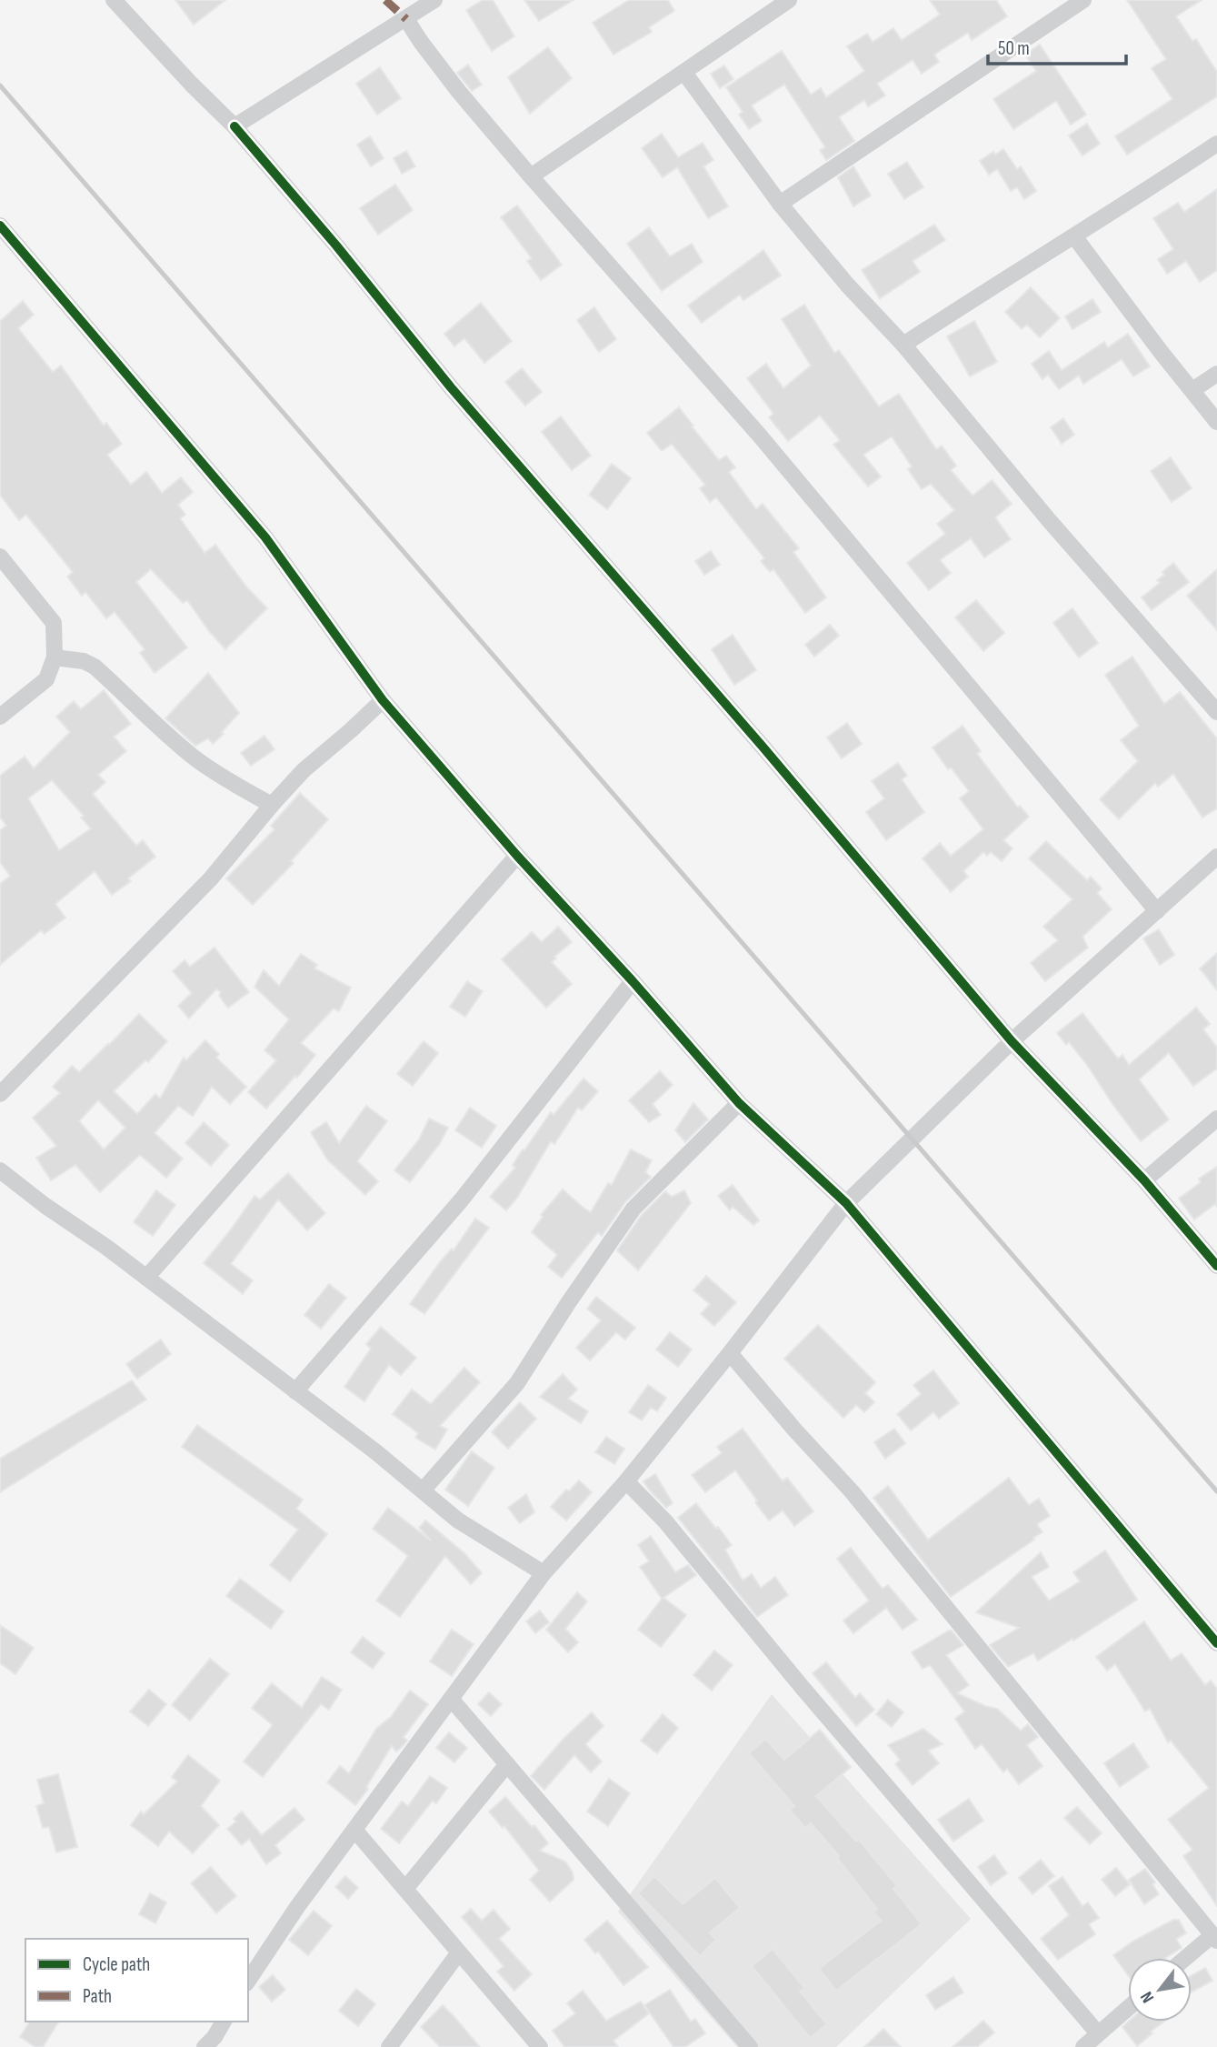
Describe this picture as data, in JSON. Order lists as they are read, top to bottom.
{
  "legend": ["Cycle path", "Path"],
  "scale_bar": "50 m",
  "north": "bottom left"
}
